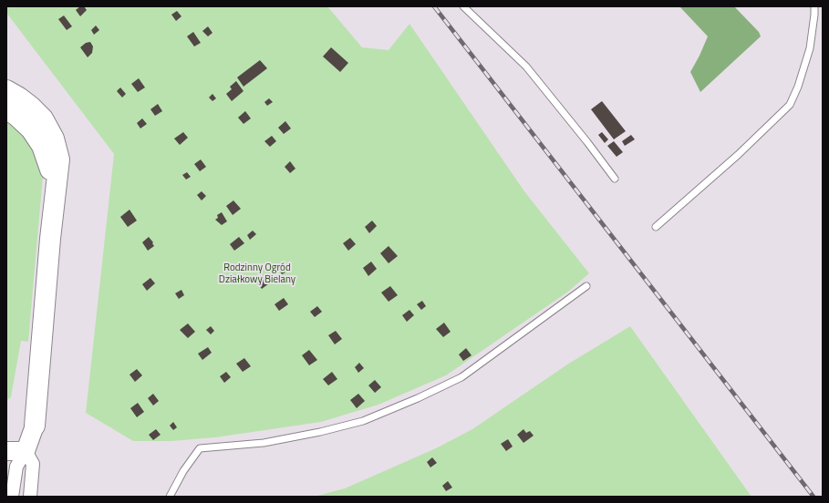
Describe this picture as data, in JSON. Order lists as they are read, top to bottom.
{
  "parks": ["Rodzinny Ogród Działkowy Bielany"]
}
